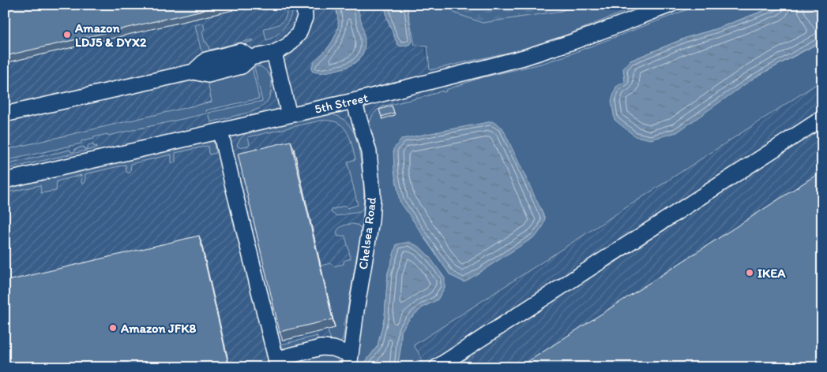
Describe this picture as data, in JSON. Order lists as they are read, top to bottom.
{
  "streets": {
    "street": ["5th Street", "Chelsea Road"]
  },
  "crossings": [
    ["5th Street", "Chelsea Road"]
  ],
  "places": ["Amazon LDJ5 & DYX2", "IKEA", "Amazon JFK8"]
}
